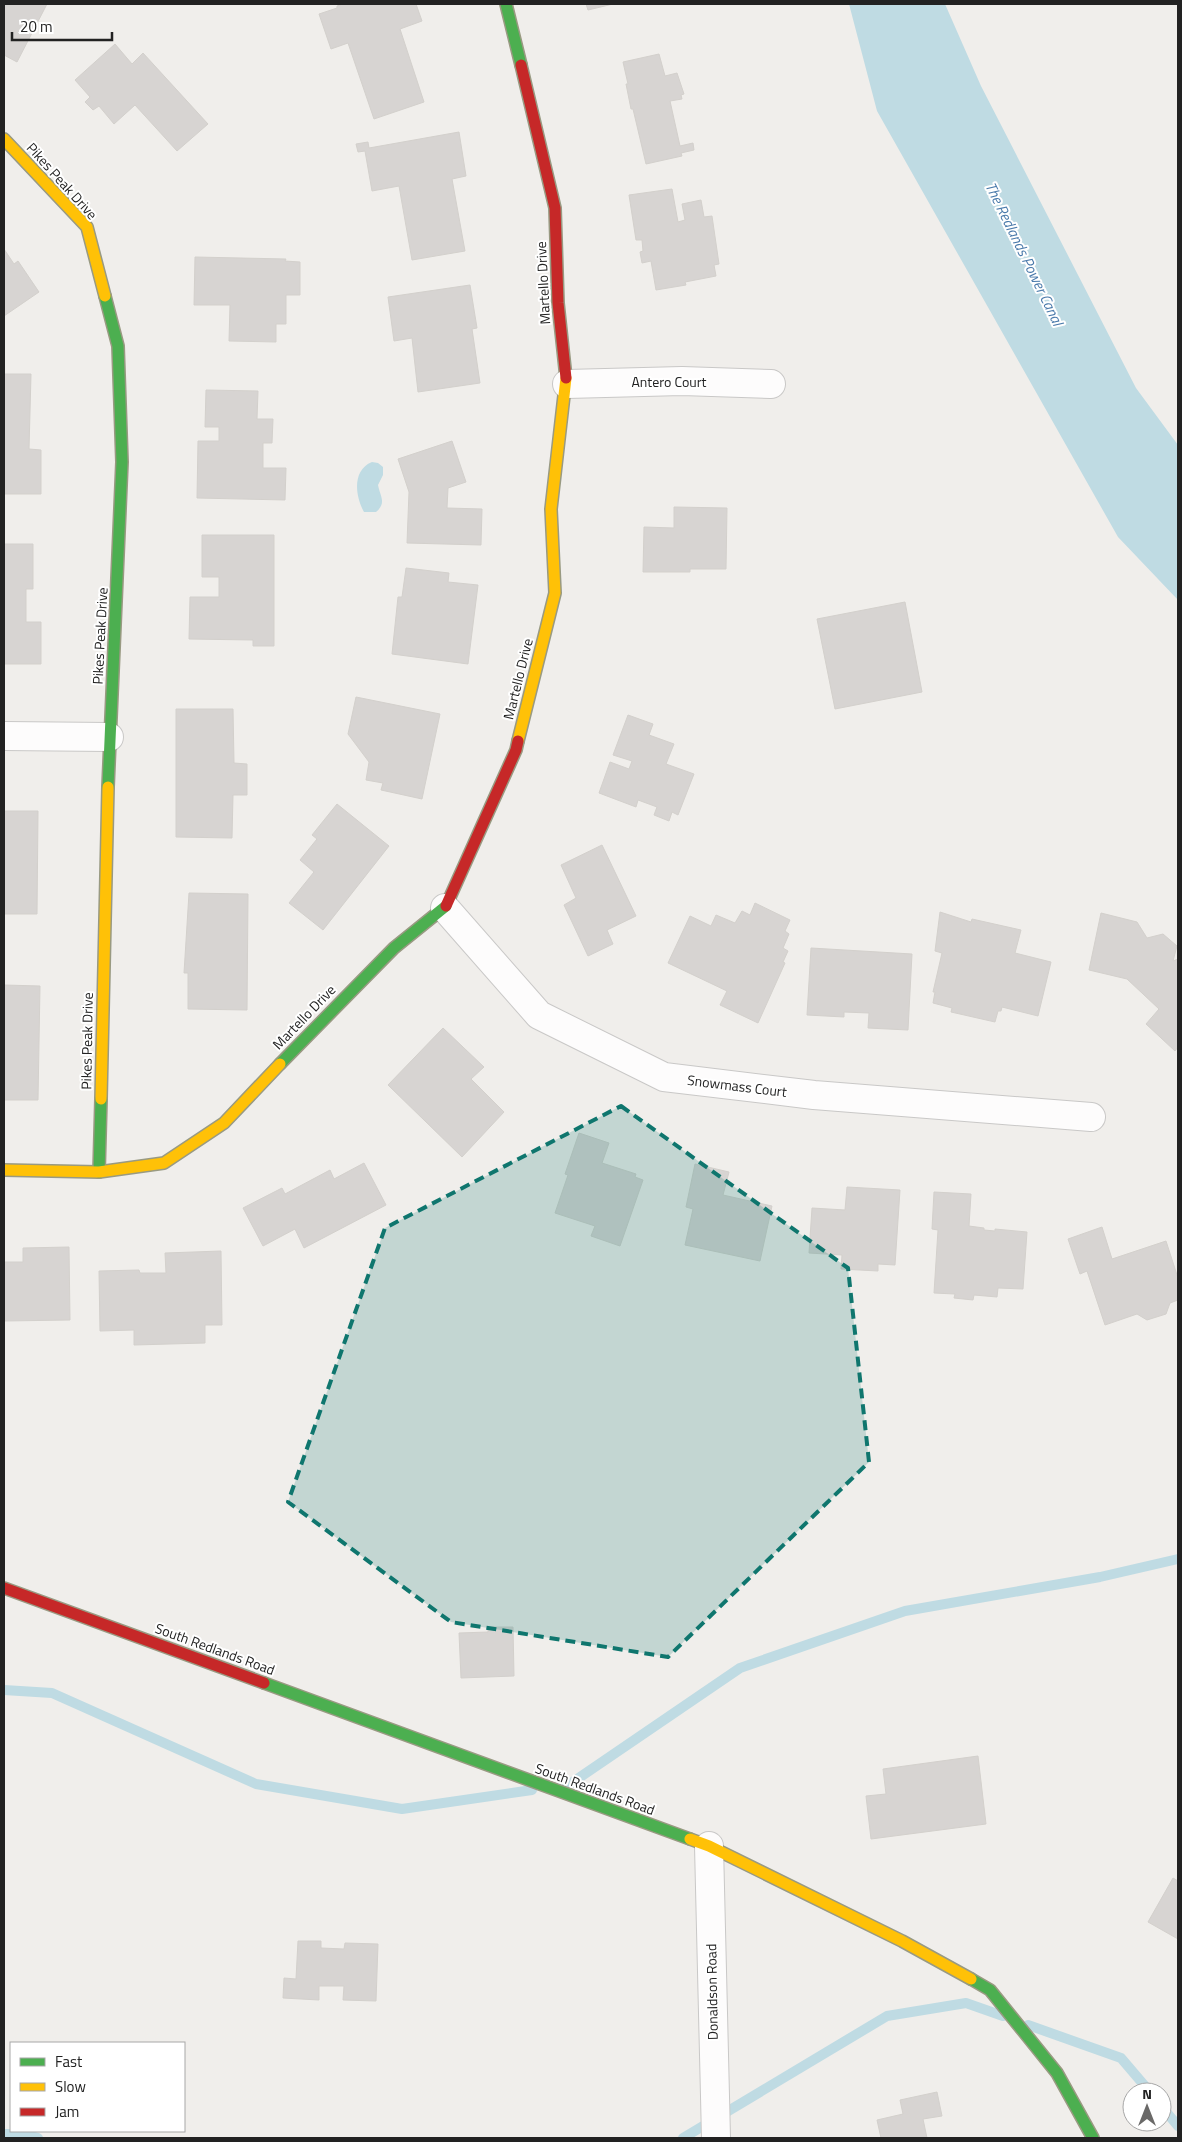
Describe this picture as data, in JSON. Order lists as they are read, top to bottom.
{
  "streets": {
    "street": [
      "Pikes Peak Drive",
      "Martello Drive",
      "Antero Court",
      "Snowmass Court",
      "South Redlands Road",
      "Donaldson Road"
    ]
  },
  "crossings": [
    ["Pikes Peak Drive", "Martello Drive"],
    ["Martello Drive", "Antero Court"],
    ["Martello Drive", "Snowmass Court"],
    ["South Redlands Road", "Donaldson Road"]
  ],
  "water": ["The Redlands Power Canal"],
  "legend": ["Fast", "Slow", "Jam"],
  "scale_bar": "20 m",
  "north": "top"
}
